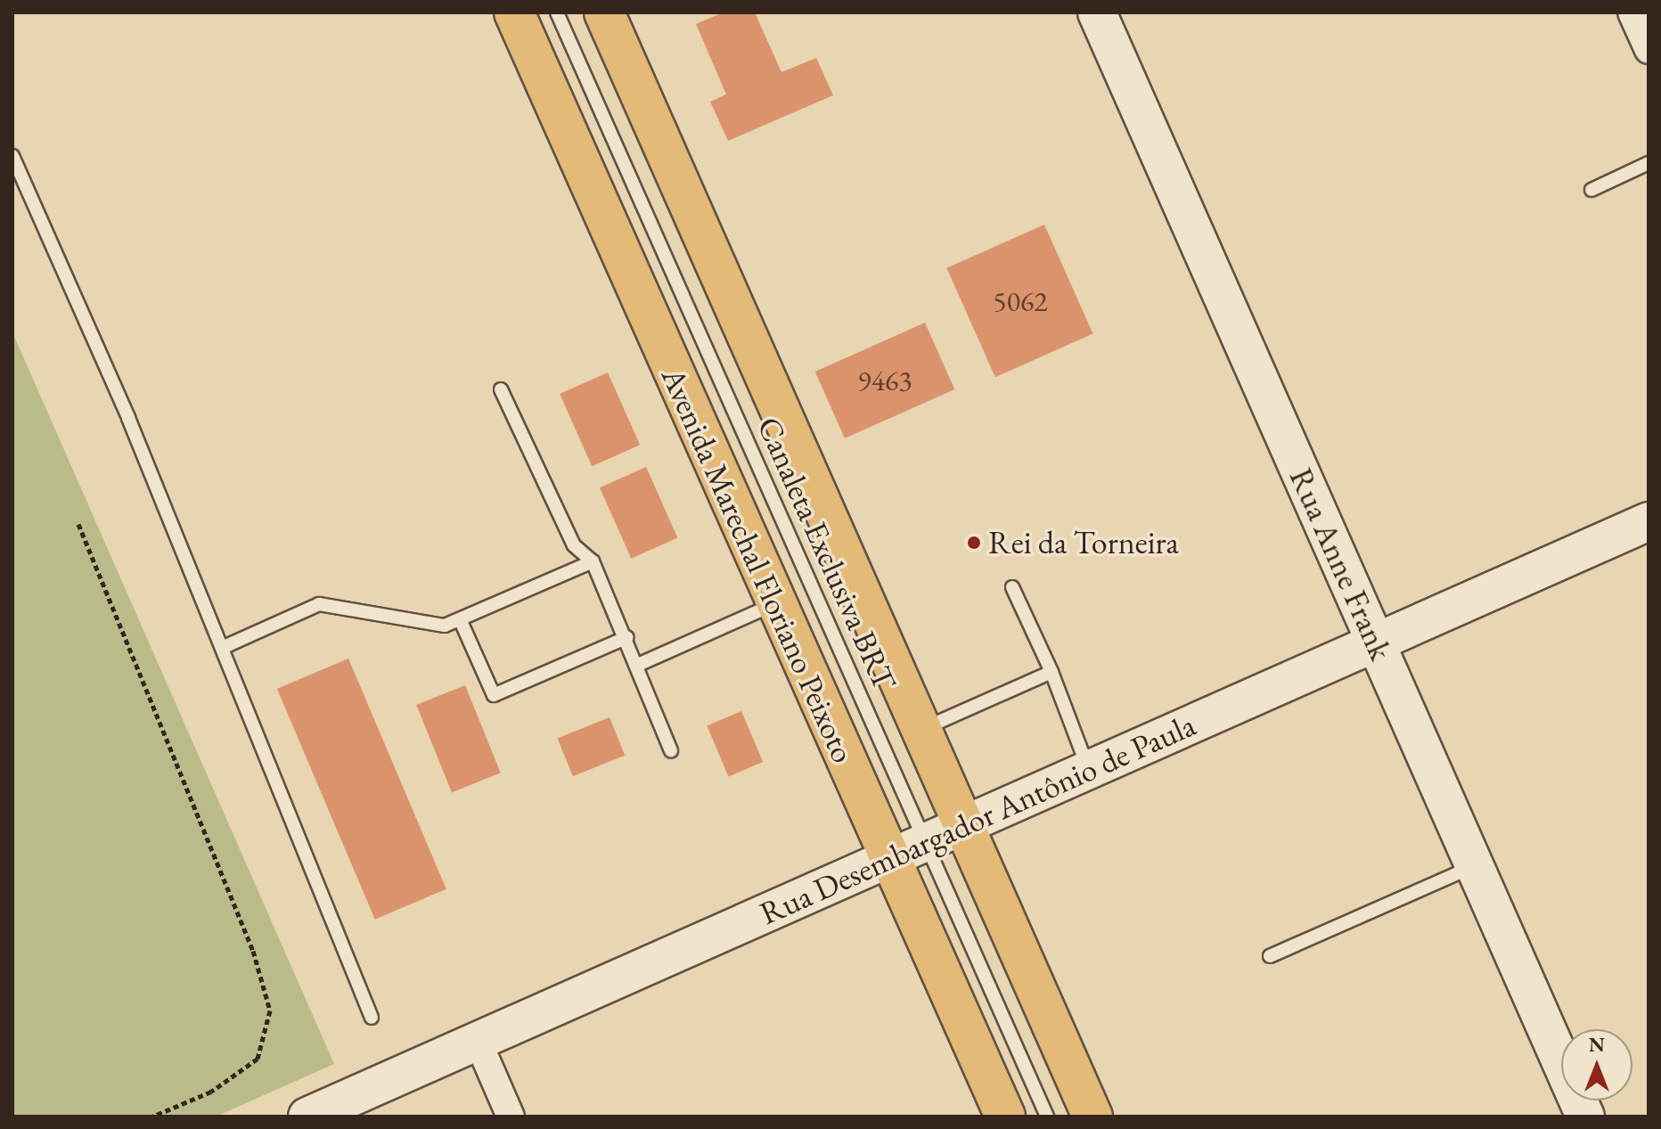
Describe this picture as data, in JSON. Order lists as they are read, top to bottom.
{
  "streets": {
    "main road": ["Rua Anne Frank", "Avenida Marechal Floriano Peixoto", "Rua Desembargador Antônio de Paula"],
    "lane": ["Canaleta Exclusiva BRT"]
  },
  "crossings": [
    ["Canaleta Exclusiva BRT", "Rua Desembargador Antônio de Paula"],
    ["Rua Anne Frank", "Rua Desembargador Antônio de Paula"],
    ["Avenida Marechal Floriano Peixoto", "Rua Desembargador Antônio de Paula"]
  ],
  "places": ["Rei da Torneira"],
  "house_numbers": ["5062", "9463"],
  "north": "top"
}
